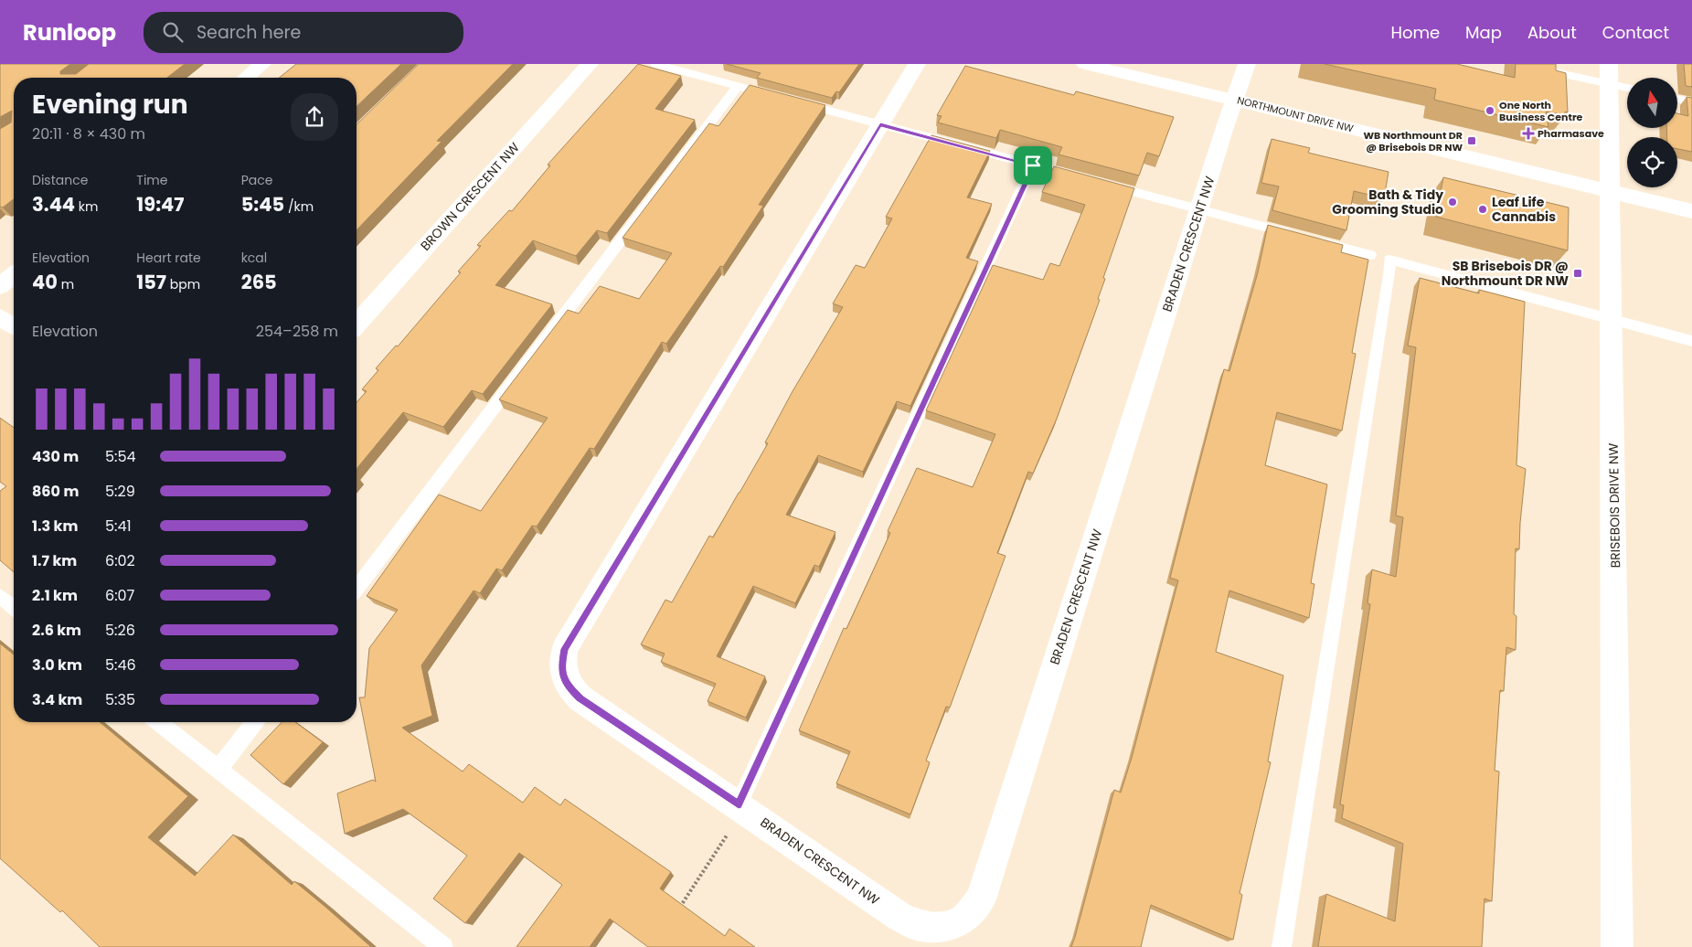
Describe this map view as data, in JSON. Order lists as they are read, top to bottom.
{
  "streets": {
    "street": [
      "NORTHMOUNT DRIVE NW",
      "BROWN CRESCENT NW",
      "BRADEN CRESCENT NW",
      "BRISEBOIS DRIVE NW"
    ]
  },
  "crossings": [
    ["NORTHMOUNT DRIVE NW", "BRADEN CRESCENT NW"],
    ["NORTHMOUNT DRIVE NW", "BRISEBOIS DRIVE NW"]
  ],
  "places": {
    "other": ["One North Business Centre", "Bath & Tidy Grooming Studio", "Leaf Life Cannabis"],
    "health": ["Pharmasave"],
    "transit": ["WB Northmount DR @ Brisebois DR NW", "SB Brisebois DR @ Northmount DR NW"]
  },
  "north": "top",
  "page": {
    "header": "Runloop",
    "search": "Search here",
    "nav": [
      "Home",
      "Map",
      "About",
      "Contact"
    ],
    "heading": ["Evening run", "20:11 · 8 × 430 m"],
    "stats": [
      ["Distance", "3.44 km"],
      ["Time", "19:47"],
      ["Pace", "5:45 /km"],
      ["Elevation", "40 m"],
      ["Heart rate", "157 bpm"],
      ["kcal", "265"]
    ],
    "chart": ["Elevation", "254–258 m"],
    "list": [
      {
        "name": "430 m",
        "note": "5:54"
      },
      {
        "name": "860 m",
        "note": "5:29"
      },
      {
        "name": "1.3 km",
        "note": "5:41"
      },
      {
        "name": "1.7 km",
        "note": "6:02"
      },
      {
        "name": "2.1 km",
        "note": "6:07"
      },
      {
        "name": "2.6 km",
        "note": "5:26"
      },
      {
        "name": "3.0 km",
        "note": "5:46"
      },
      {
        "name": "3.4 km",
        "note": "5:35"
      }
    ]
  }
}
